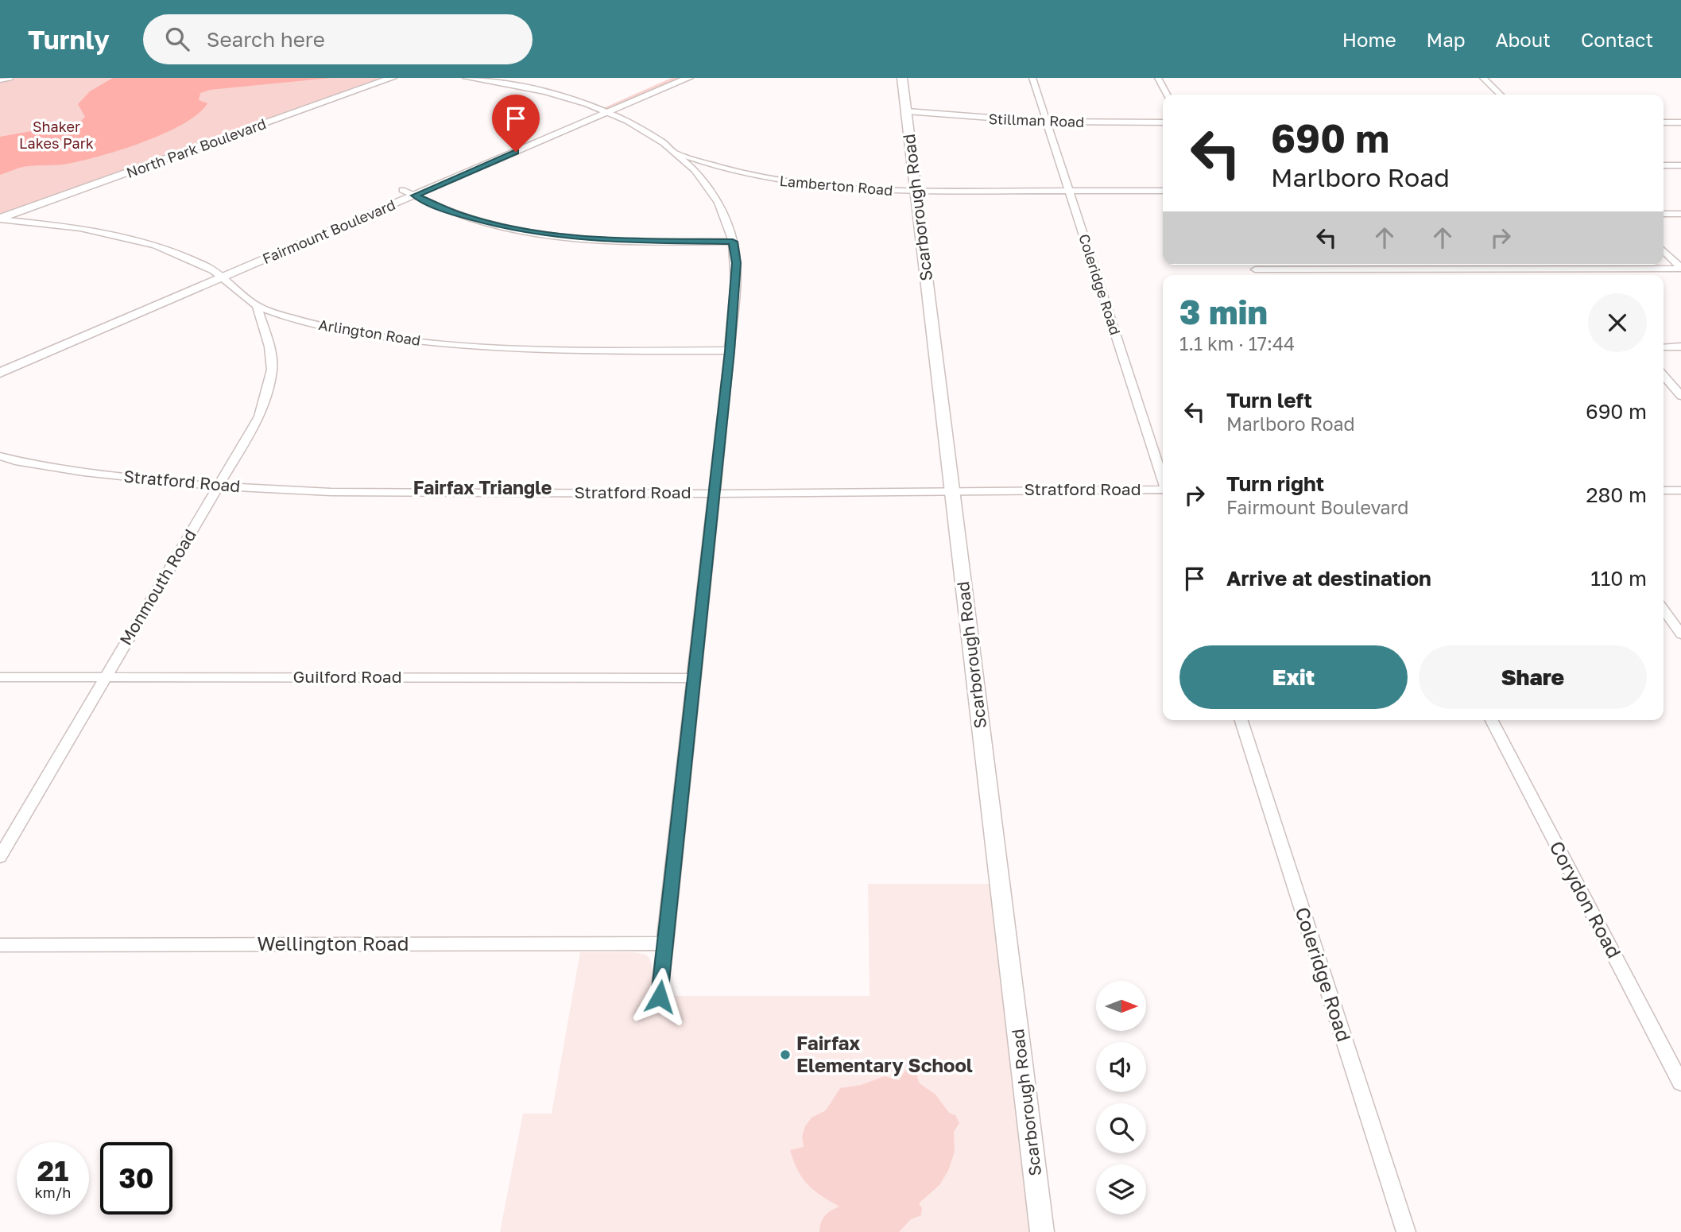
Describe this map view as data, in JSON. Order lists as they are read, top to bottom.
{
  "streets": {
    "street": [
      "Stillman Road",
      "North Park Boulevard",
      "Lamberton Road",
      "Scarborough Road",
      "Fairmount Boulevard",
      "Coleridge Road",
      "Arlington Road",
      "Stratford Road",
      "Monmouth Road",
      "Guilford Road",
      "Corydon Road",
      "Wellington Road"
    ]
  },
  "crossings": [
    ["Stillman Road", "Scarborough Road"],
    ["Stillman Road", "Coleridge Road"],
    ["North Park Boulevard", "Arlington Road"],
    ["Lamberton Road", "Scarborough Road"],
    ["Lamberton Road", "Coleridge Road"],
    ["Scarborough Road", "Stratford Road"],
    ["Fairmount Boulevard", "Arlington Road"],
    ["Arlington Road", "Monmouth Road"],
    ["Stratford Road", "Monmouth Road"],
    ["Monmouth Road", "Guilford Road"]
  ],
  "districts": ["Fairfax Triangle"],
  "parks": ["Shaker Lakes Park"],
  "places": ["Fairfax Elementary School"],
  "north": "right",
  "page": {
    "header": "Turnly",
    "search": "Search here",
    "nav": [
      "Home",
      "Map",
      "About",
      "Contact"
    ],
    "turn": ["690 m", "Marlboro Road"],
    "heading": ["3 min", "1.1 km · 17:44"],
    "list": [
      {
        "name": "Turn left",
        "note": "Marlboro Road",
        "value": "690 m"
      },
      {
        "name": "Turn right",
        "note": "Fairmount Boulevard",
        "value": "280 m"
      },
      {
        "name": "Arrive at destination",
        "value": "110 m"
      }
    ],
    "buttons": ["Exit", "Share"],
    "speed": "21 km/h",
    "limit": "30"
  }
}
